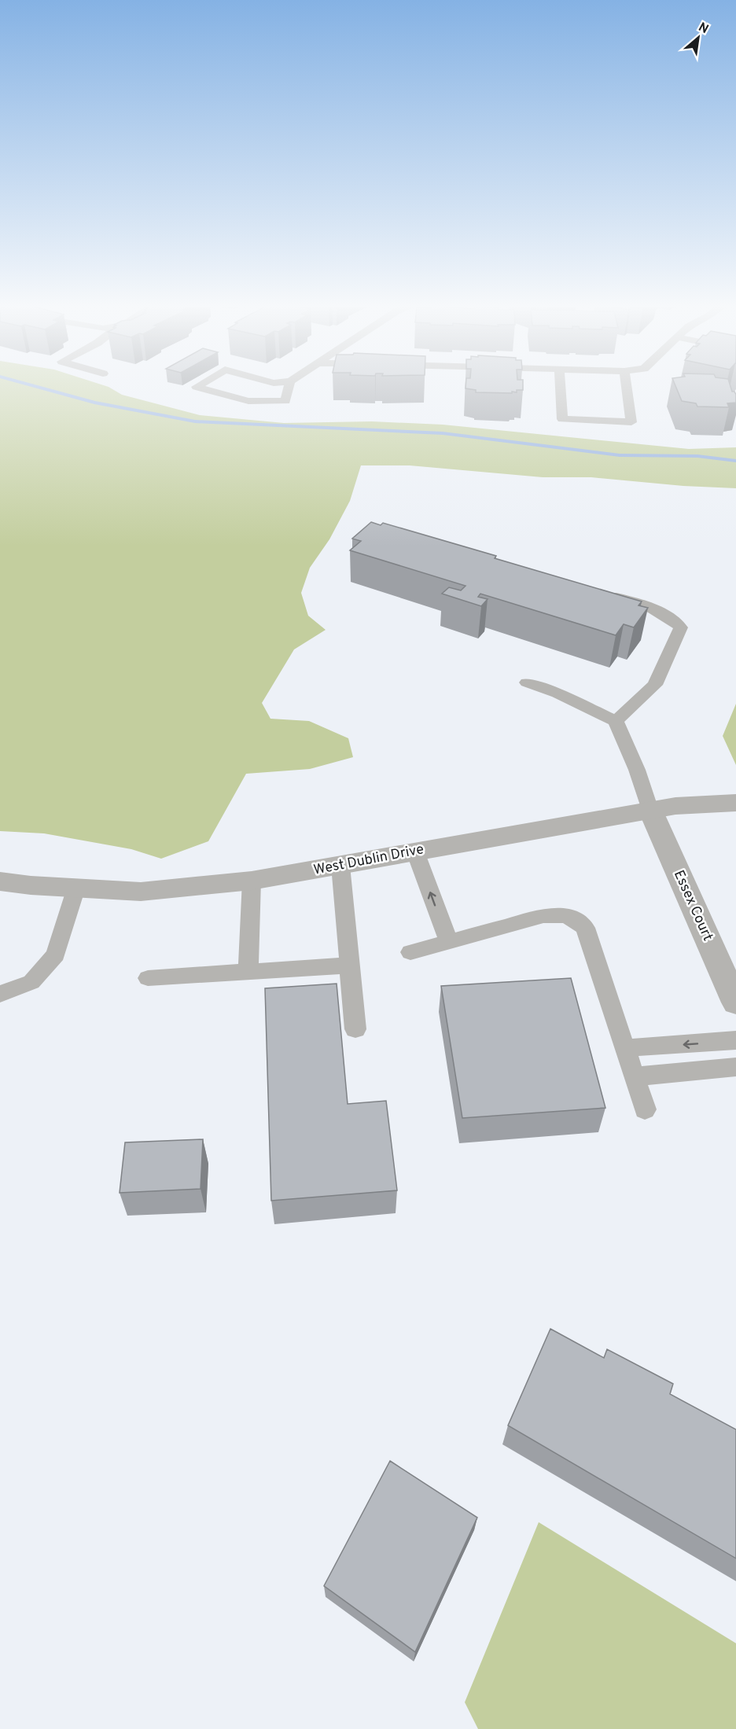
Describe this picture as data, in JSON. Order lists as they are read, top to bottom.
{
  "streets": {
    "street": ["West Dublin Drive", "Essex Court"]
  },
  "crossings": [
    ["West Dublin Drive", "Essex Court"]
  ],
  "north": "top right"
}
